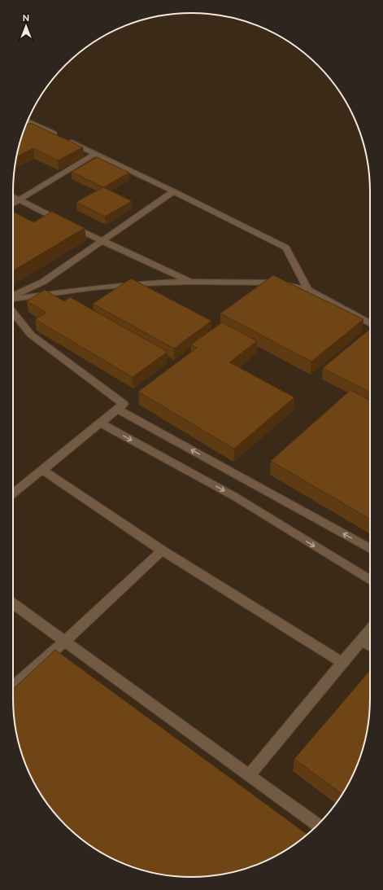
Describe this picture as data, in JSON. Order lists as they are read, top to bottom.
{
  "north": "top"
}
